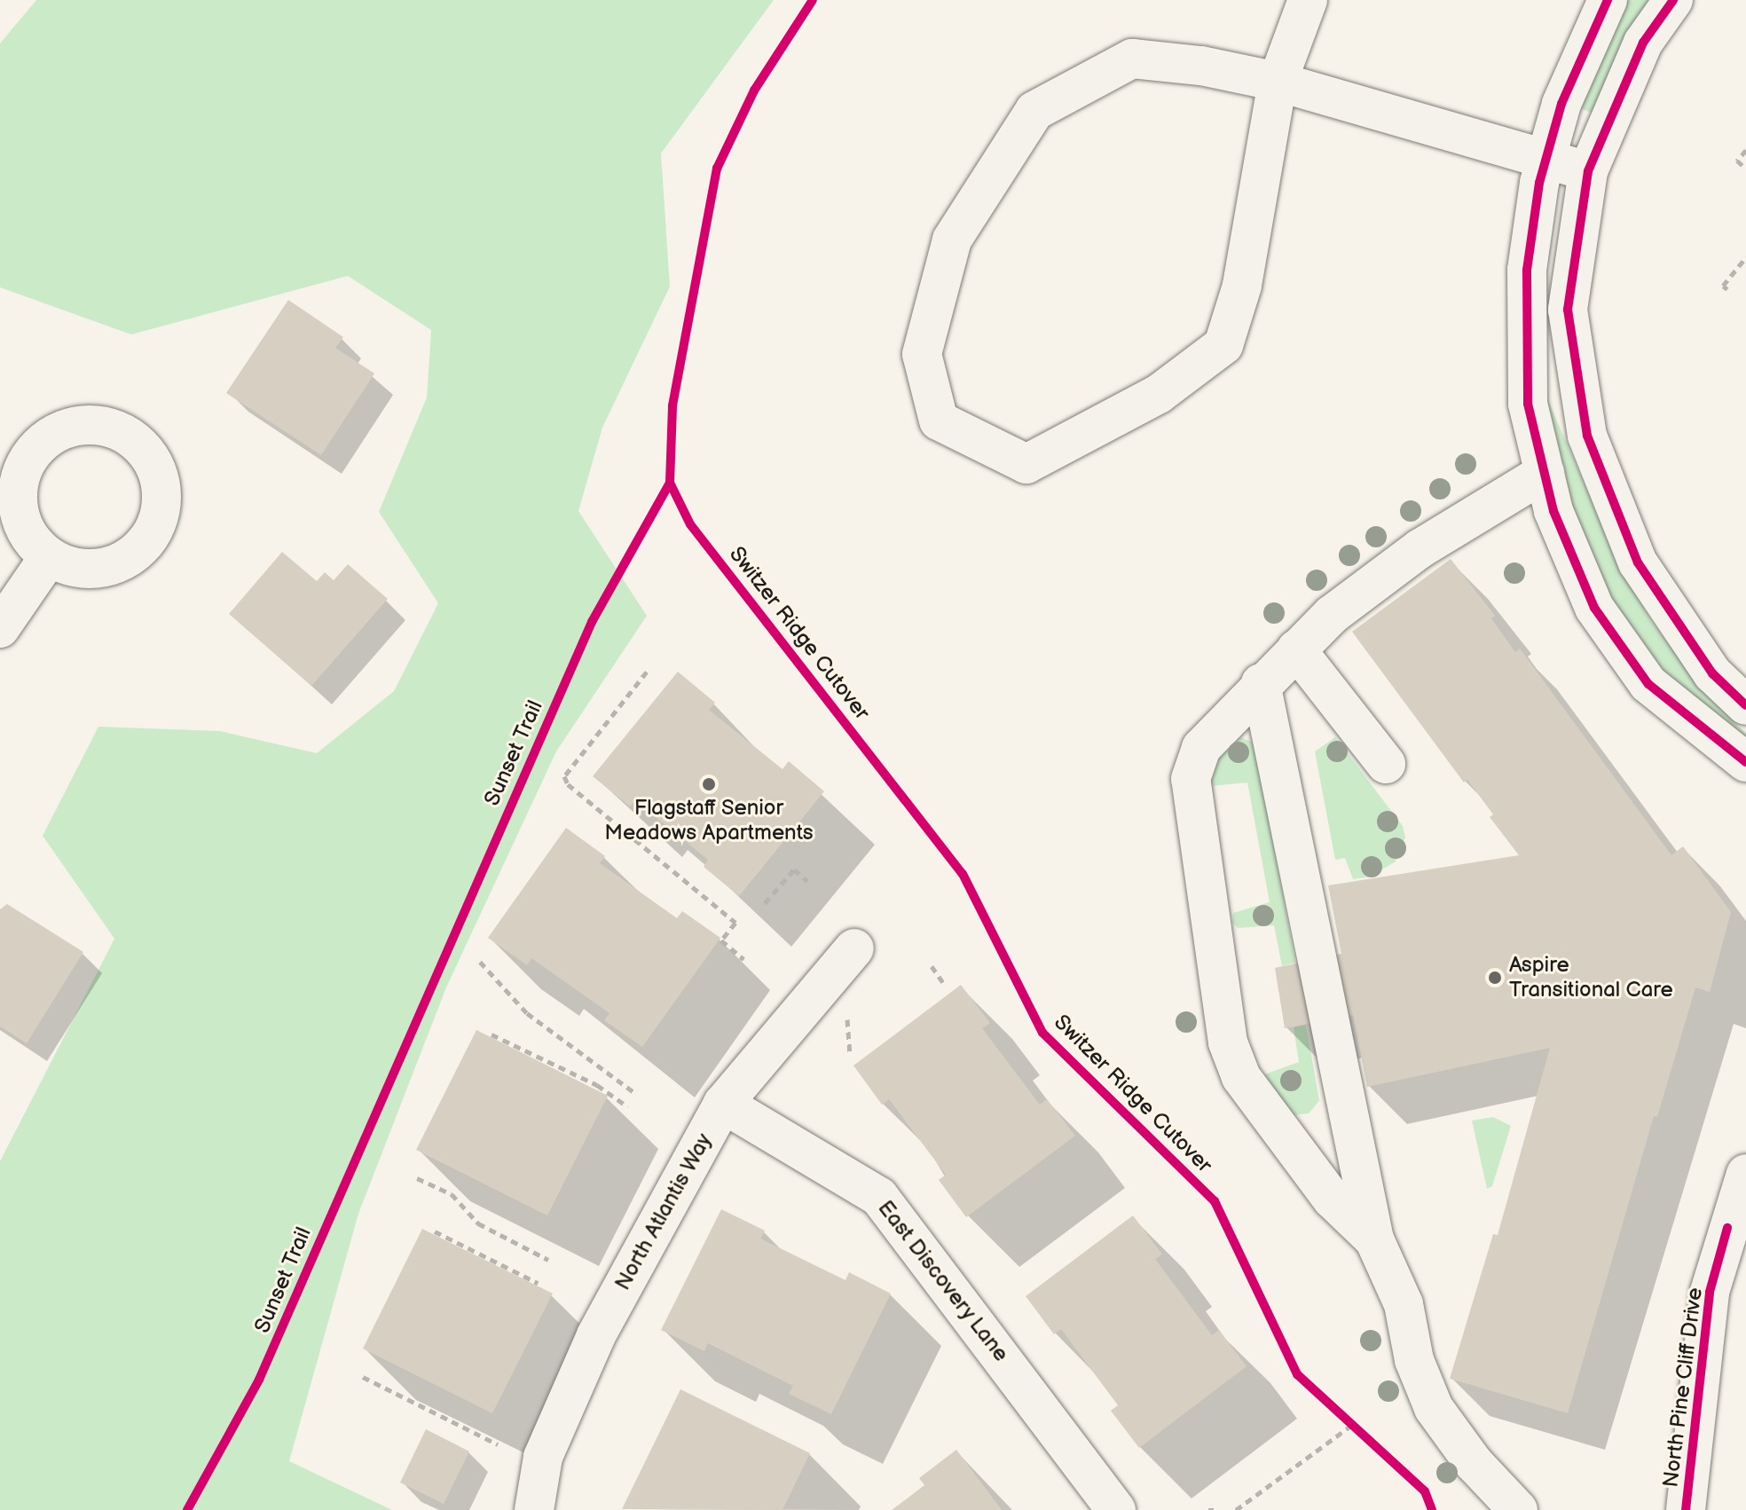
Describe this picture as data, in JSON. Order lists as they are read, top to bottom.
{
  "streets": {
    "street": ["North Atlantis Way", "East Discovery Lane", "North Pine Cliff Drive"],
    "cycle path": ["Switzer Ridge Cutover", "Sunset Trail"]
  },
  "crossings": [
    ["North Atlantis Way", "East Discovery Lane"]
  ],
  "places": ["Flagstaff Senior Meadows Apartments", "Aspire Transitional Care"]
}
